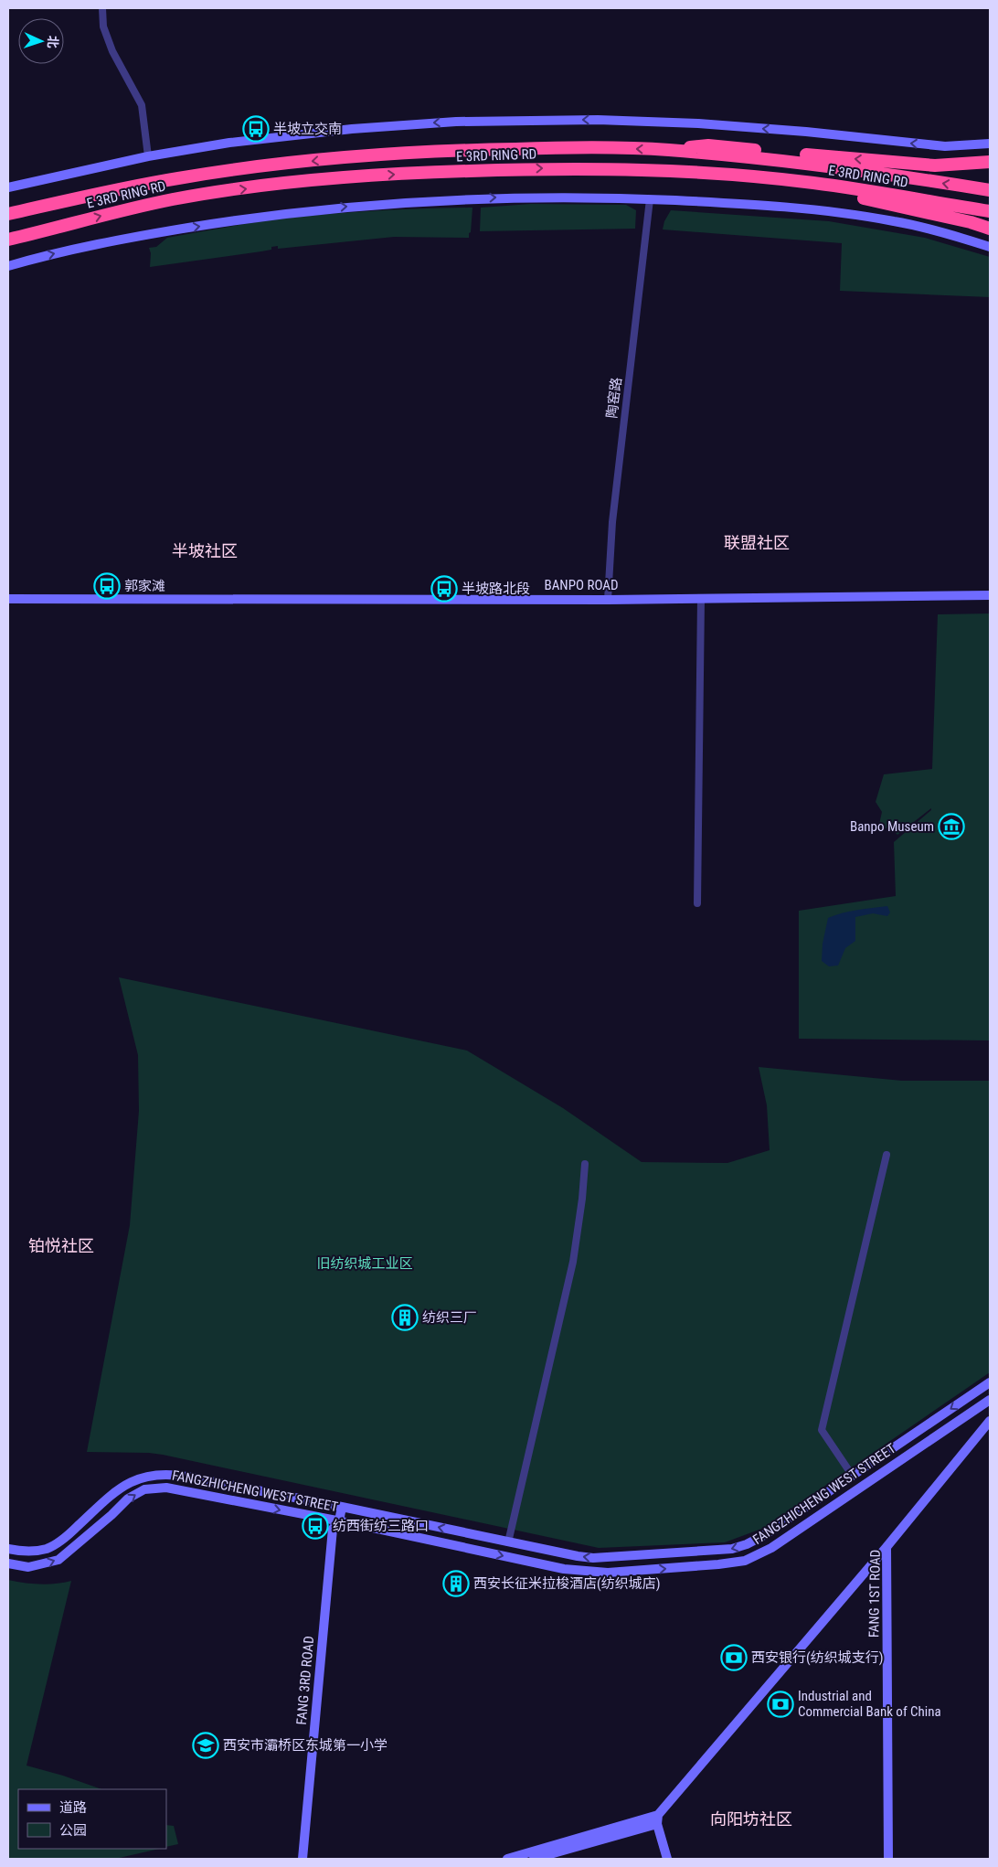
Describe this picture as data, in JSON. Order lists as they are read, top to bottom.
{
  "streets": {
    "highway": ["E 3RD RING RD"],
    "main road": [
      "BANPO ROAD",
      "FANGZHICHENG WEST STREET",
      "FANG 1ST ROAD",
      "FANG 3RD ROAD"
    ],
    "street": ["陶窑路"]
  },
  "crossings": [
    ["陶窑路", "BANPO ROAD"],
    ["FANGZHICHENG WEST STREET", "FANG 3RD ROAD"]
  ],
  "districts": [
    "联盟社区",
    "半坡社区",
    "铂悦社区",
    "向阳坊社区"
  ],
  "parks": ["旧纺织城工业区"],
  "places": {
    "bus stop": [
      "半坡立交南",
      "郭家滩",
      "半坡路北段",
      "纺西街纺三路口"
    ],
    "museum": ["Banpo Museum"],
    "building": ["纺织三厂", "西安长征米拉梭酒店(纺织城店)"],
    "bank": ["西安银行(纺织城支行)", "Industrial and Commercial Bank of China"],
    "school or university": ["西安市灞桥区东城第一小学"]
  },
  "legend": ["道路", "公园"],
  "north": "right"
}
